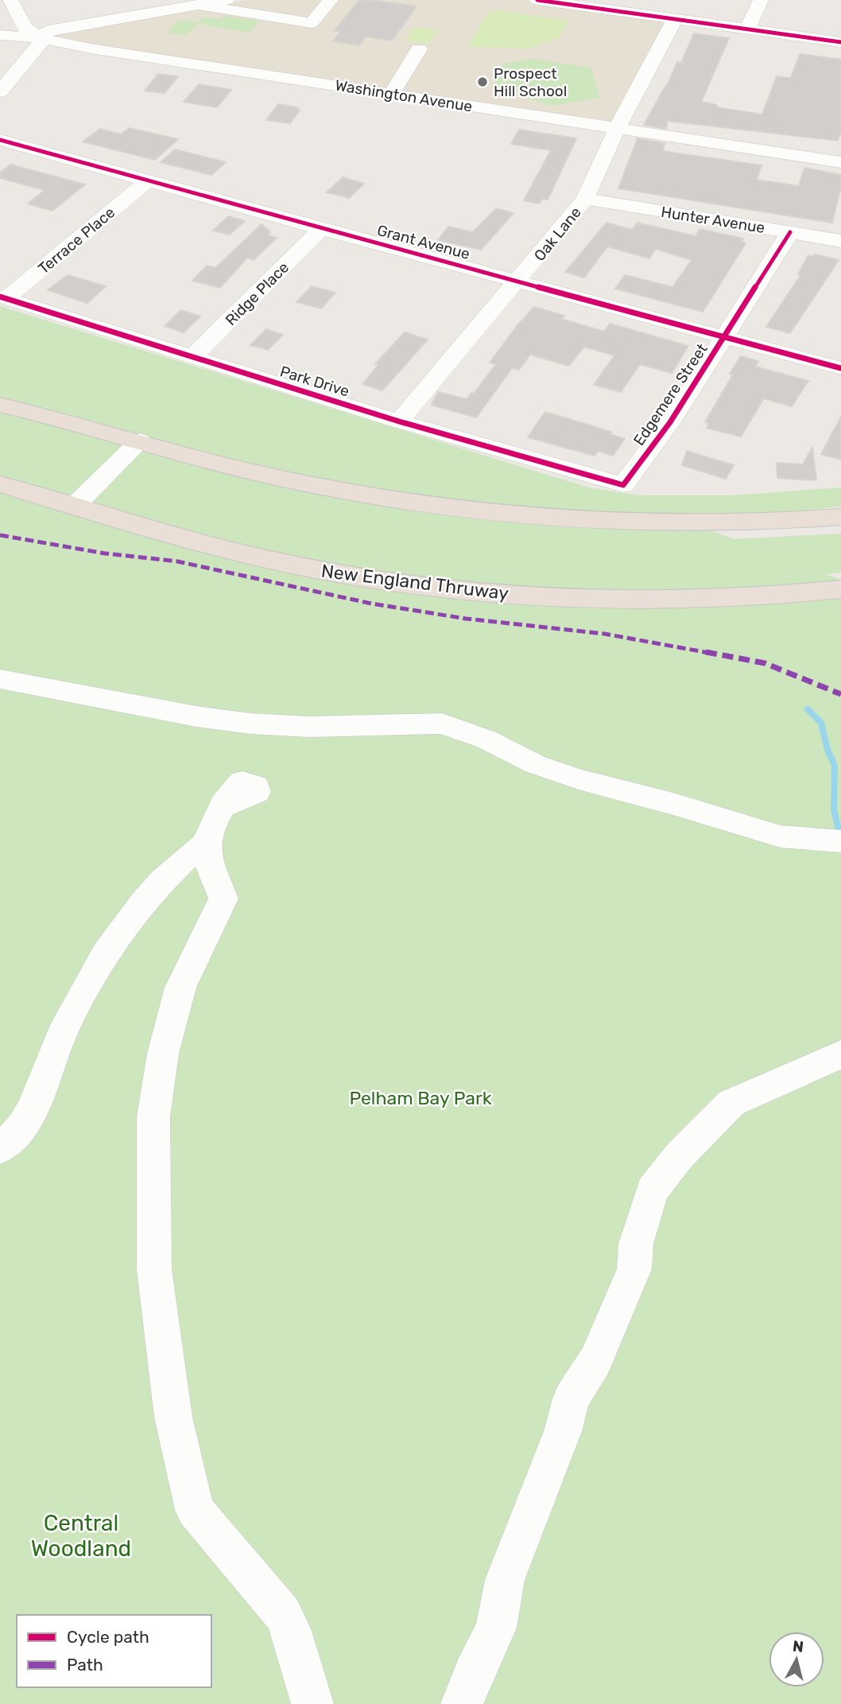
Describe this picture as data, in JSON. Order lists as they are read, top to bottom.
{
  "streets": {
    "highway": ["New England Thruway"],
    "street": [
      "Washington Avenue",
      "Hunter Avenue",
      "Oak Lane",
      "Terrace Place",
      "Grant Avenue",
      "Ridge Place",
      "Park Drive",
      "Edgemere Street"
    ]
  },
  "crossings": [
    ["Washington Avenue", "Oak Lane"],
    ["Hunter Avenue", "Oak Lane"],
    ["Hunter Avenue", "Edgemere Street"],
    ["Oak Lane", "Grant Avenue"],
    ["Oak Lane", "Park Drive"],
    ["Terrace Place", "Grant Avenue"],
    ["Terrace Place", "Park Drive"],
    ["Grant Avenue", "Ridge Place"],
    ["Grant Avenue", "Edgemere Street"],
    ["Ridge Place", "Park Drive"],
    ["Park Drive", "Edgemere Street"]
  ],
  "parks": ["Pelham Bay Park", "Central Woodland"],
  "places": ["Prospect Hill School"],
  "legend": ["Cycle path", "Path"],
  "north": "top"
}
